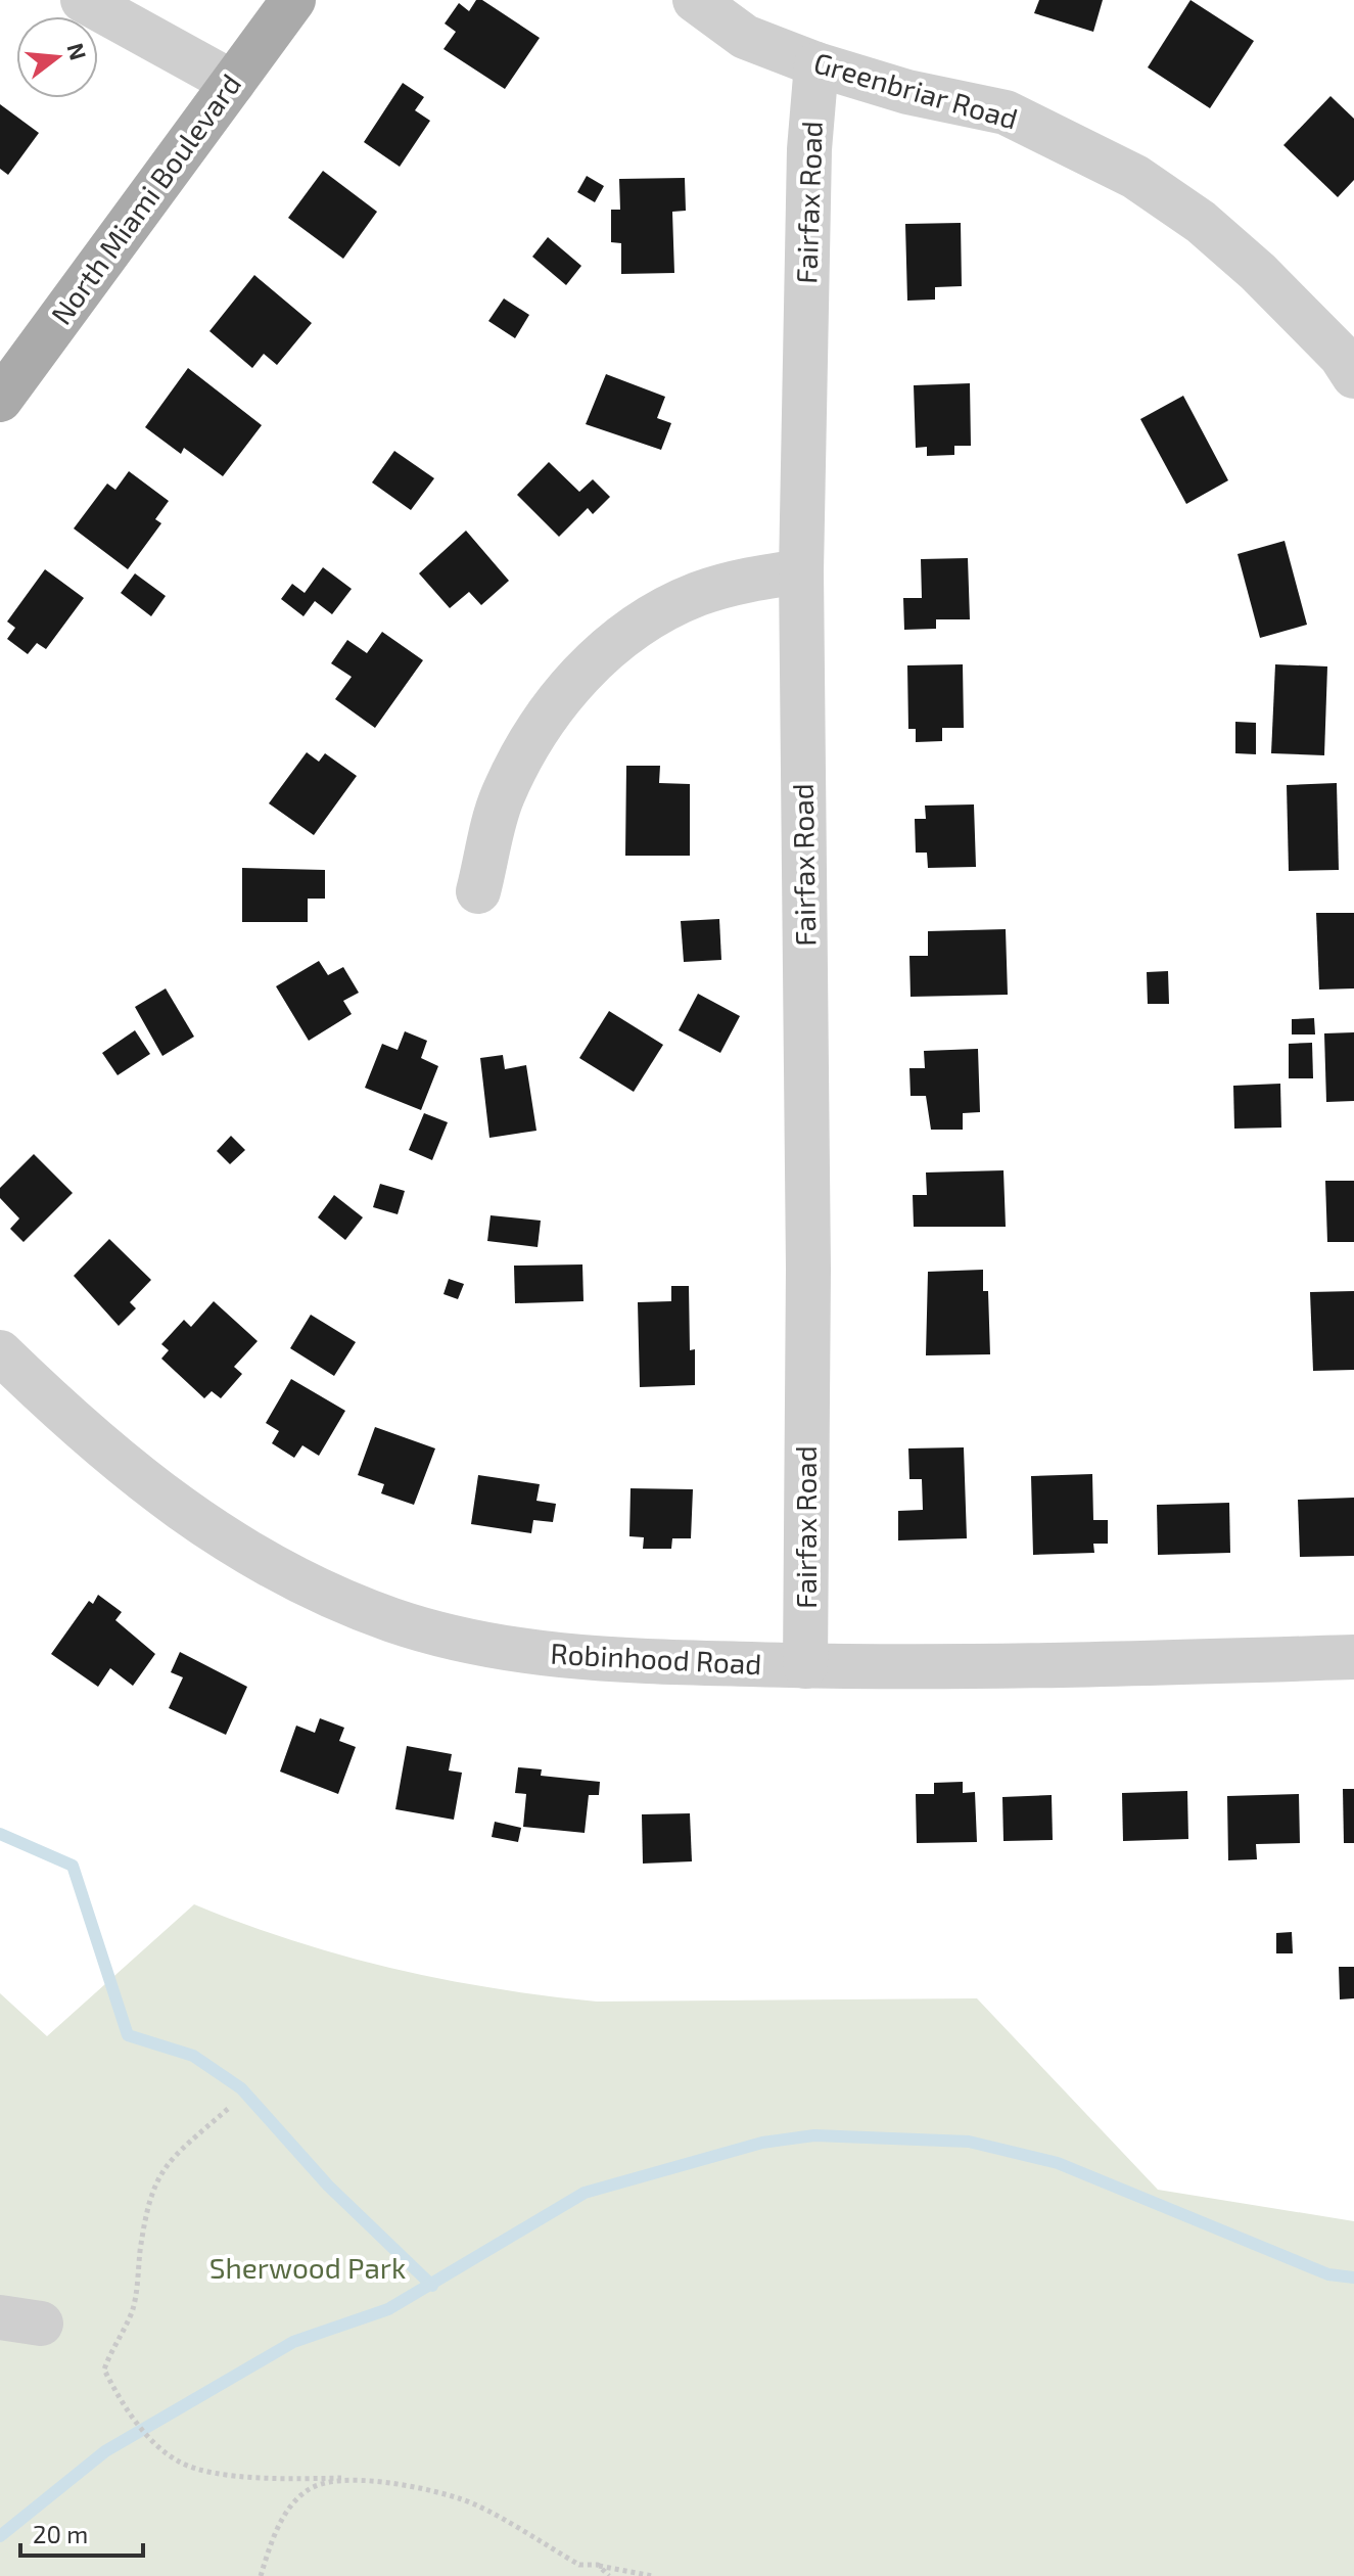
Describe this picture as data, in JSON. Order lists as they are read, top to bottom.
{
  "streets": {
    "main road": ["North Miami Boulevard"],
    "street": ["Greenbriar Road", "Fairfax Road", "Robinhood Road"]
  },
  "crossings": [
    ["Greenbriar Road", "Fairfax Road"],
    ["Fairfax Road", "Robinhood Road"]
  ],
  "parks": ["Sherwood Park"],
  "scale_bar": "20 m",
  "north": "right"
}
